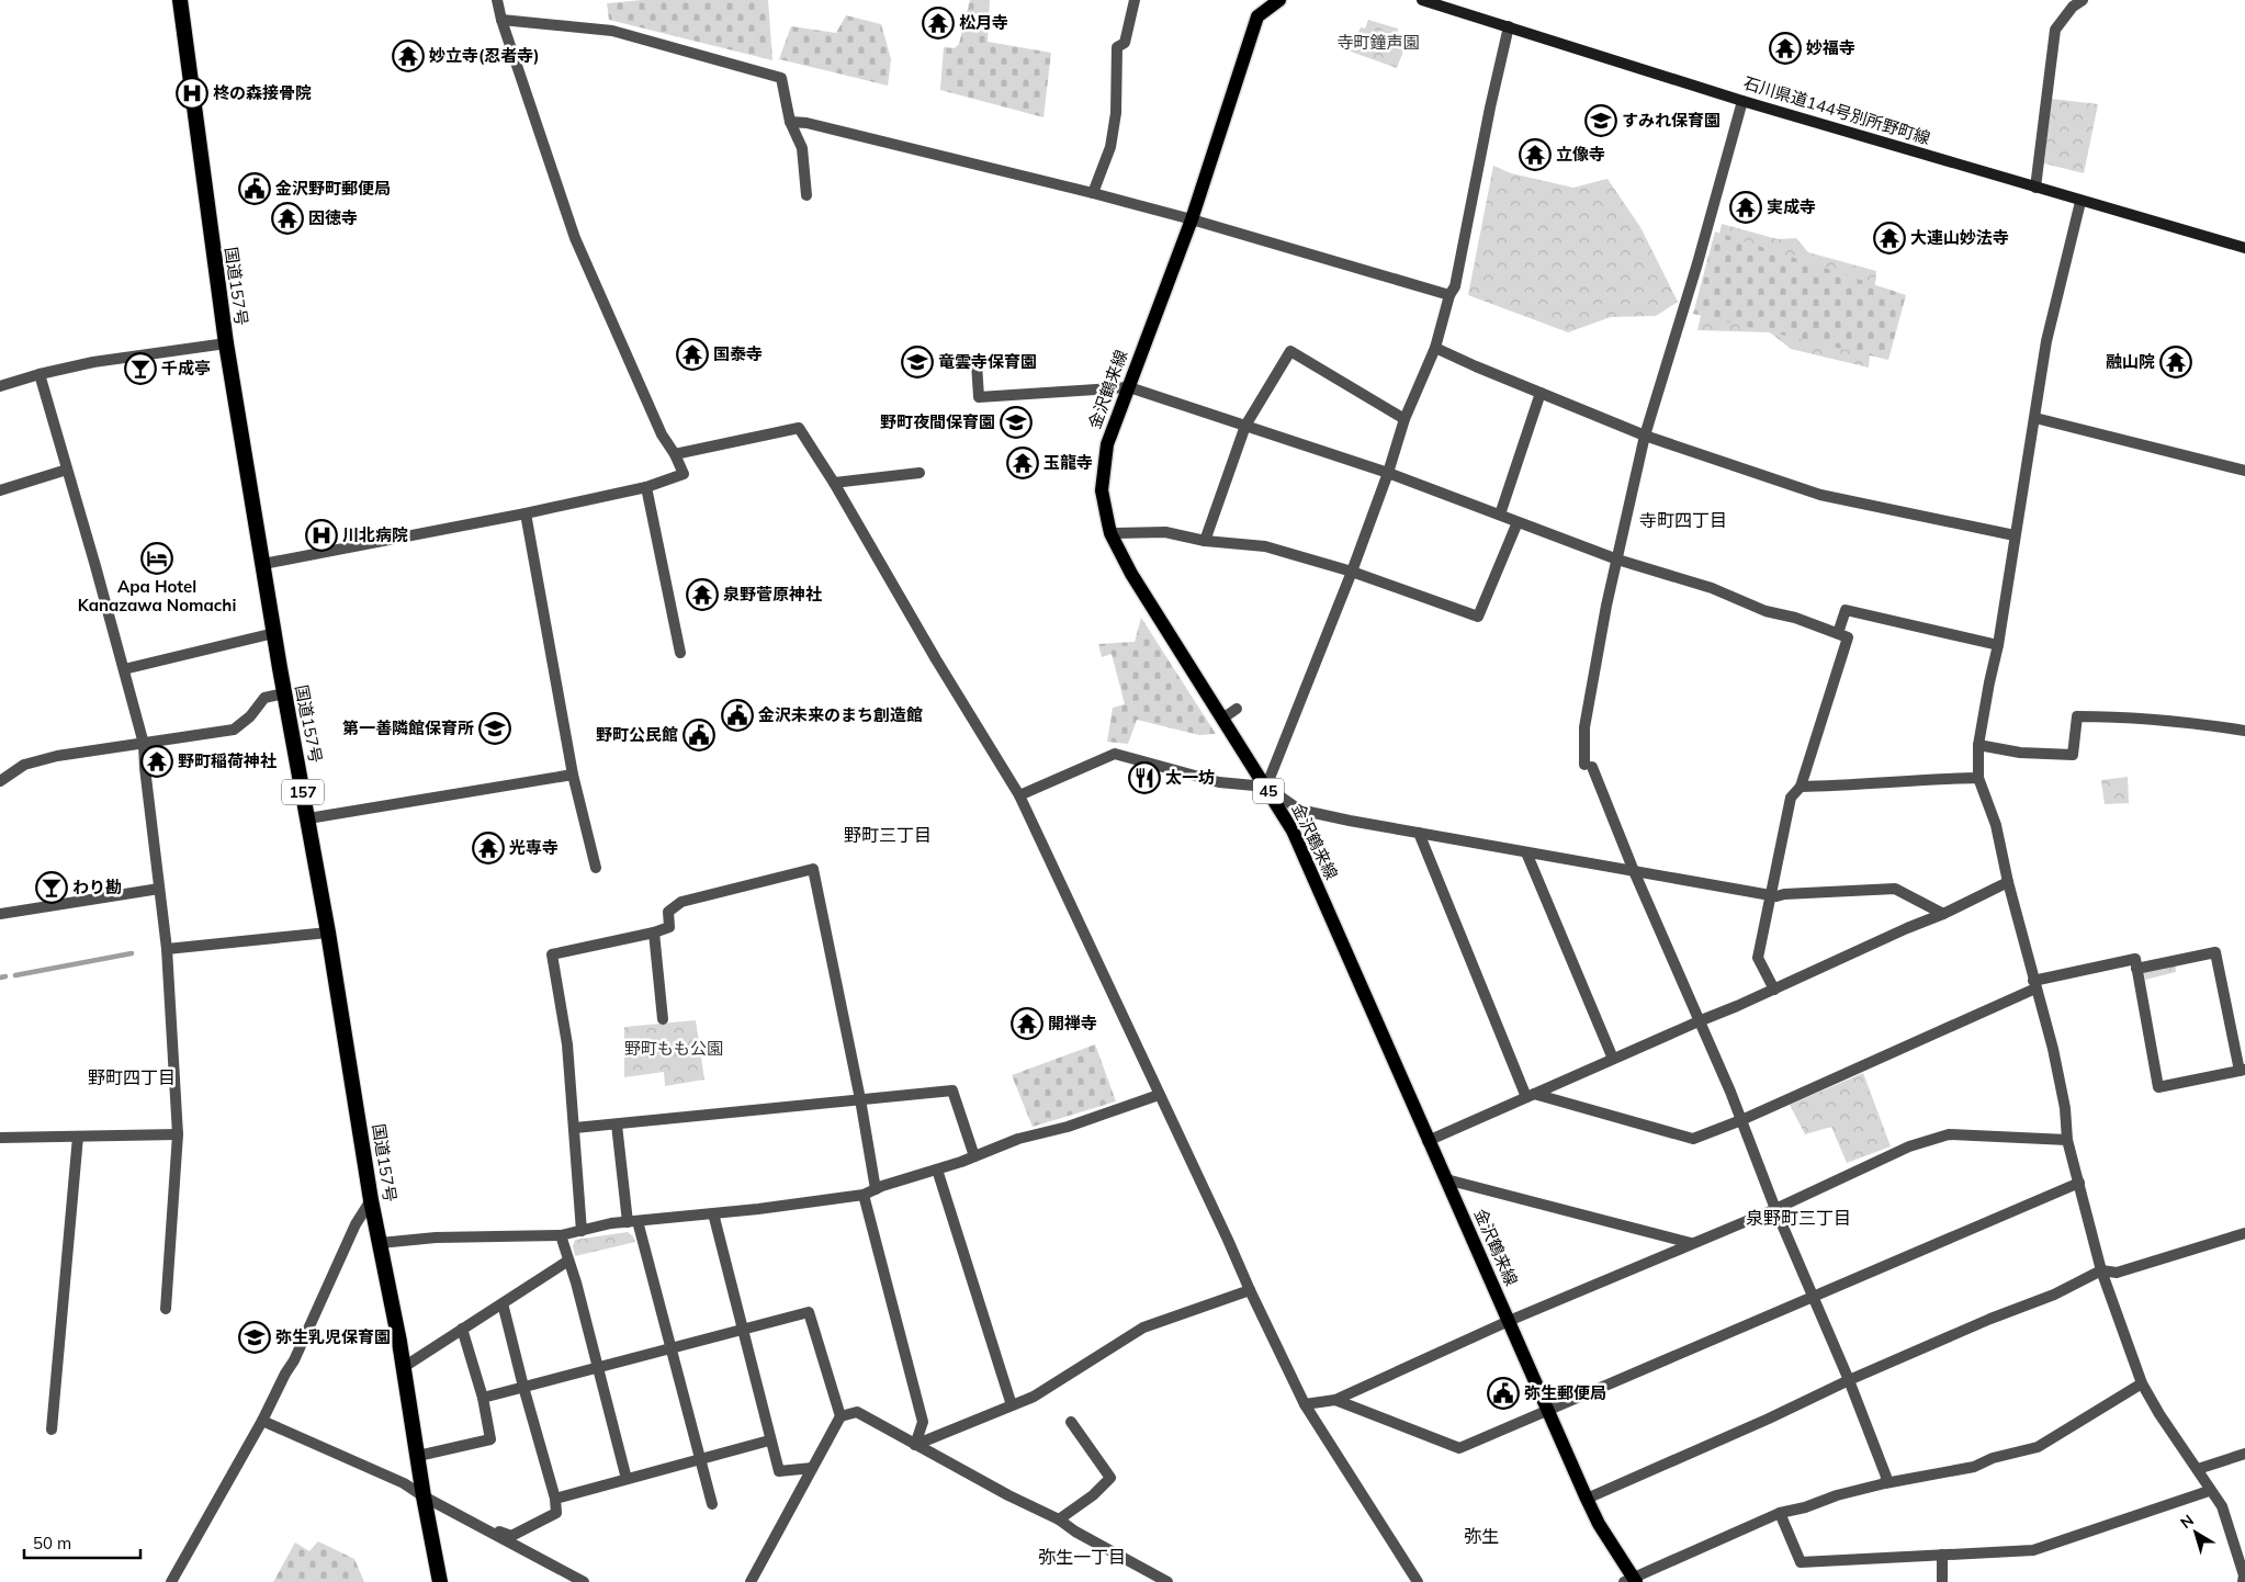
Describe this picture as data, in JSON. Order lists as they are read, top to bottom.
{
  "streets": {
    "highway": ["国道157号", "157"],
    "main road": ["石川県道144号別所野町線", "金沢鶴来線", "45"]
  },
  "districts": [
    "寺町四丁目",
    "野町三丁目",
    "野町四丁目",
    "泉野町三丁目",
    "弥生",
    "弥生一丁目"
  ],
  "parks": ["寺町鐘声園", "野町もも公園"],
  "places": {
    "temple": [
      "松月寺",
      "妙福寺",
      "妙立寺(忍者寺)",
      "立像寺",
      "実成寺",
      "因徳寺",
      "大連山妙法寺",
      "国泰寺",
      "融山院",
      "玉龍寺",
      "泉野菅原神社",
      "野町稲荷神社",
      "光専寺",
      "開禅寺"
    ],
    "hospital": ["柊の森接骨院", "川北病院"],
    "school or university": [
      "すみれ保育園",
      "竜雲寺保育園",
      "野町夜間保育園",
      "第一善隣館保育所",
      "弥生乳児保育園"
    ],
    "public building": [
      "金沢野町郵便局",
      "金沢未来のまち創造館",
      "野町公民館",
      "弥生郵便局"
    ],
    "bar": ["千成亭", "わり勘"],
    "hotel": ["Apa Hotel Kanazawa Nomachi"],
    "restaurant": ["太一坊"]
  },
  "scale_bar": "50 m",
  "north": "top left"
}
